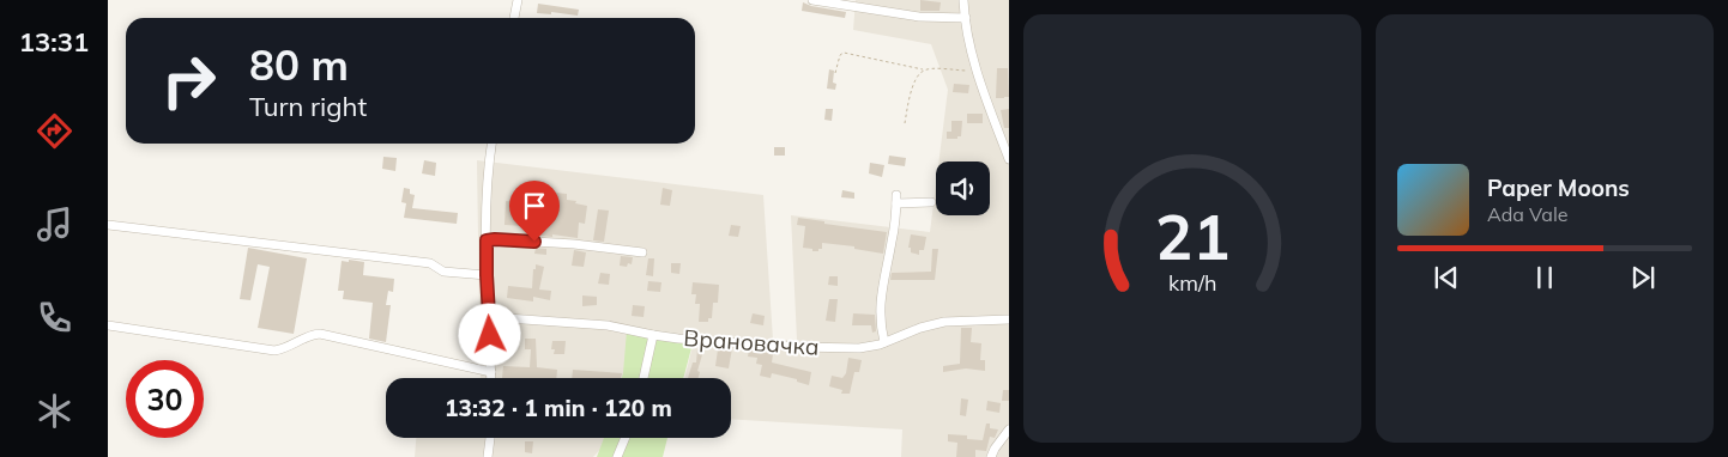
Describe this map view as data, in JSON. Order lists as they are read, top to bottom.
{
  "streets": {
    "street": ["Врановачка"]
  },
  "page": {
    "tabs": "13:31",
    "turn": ["80 m", "Turn right"],
    "song": ["Paper Moons", "Ada Vale"],
    "limit": "30",
    "trip": "13:32 · 1 min · 120 m",
    "gauge": ["21", "km/h"]
  }
}
